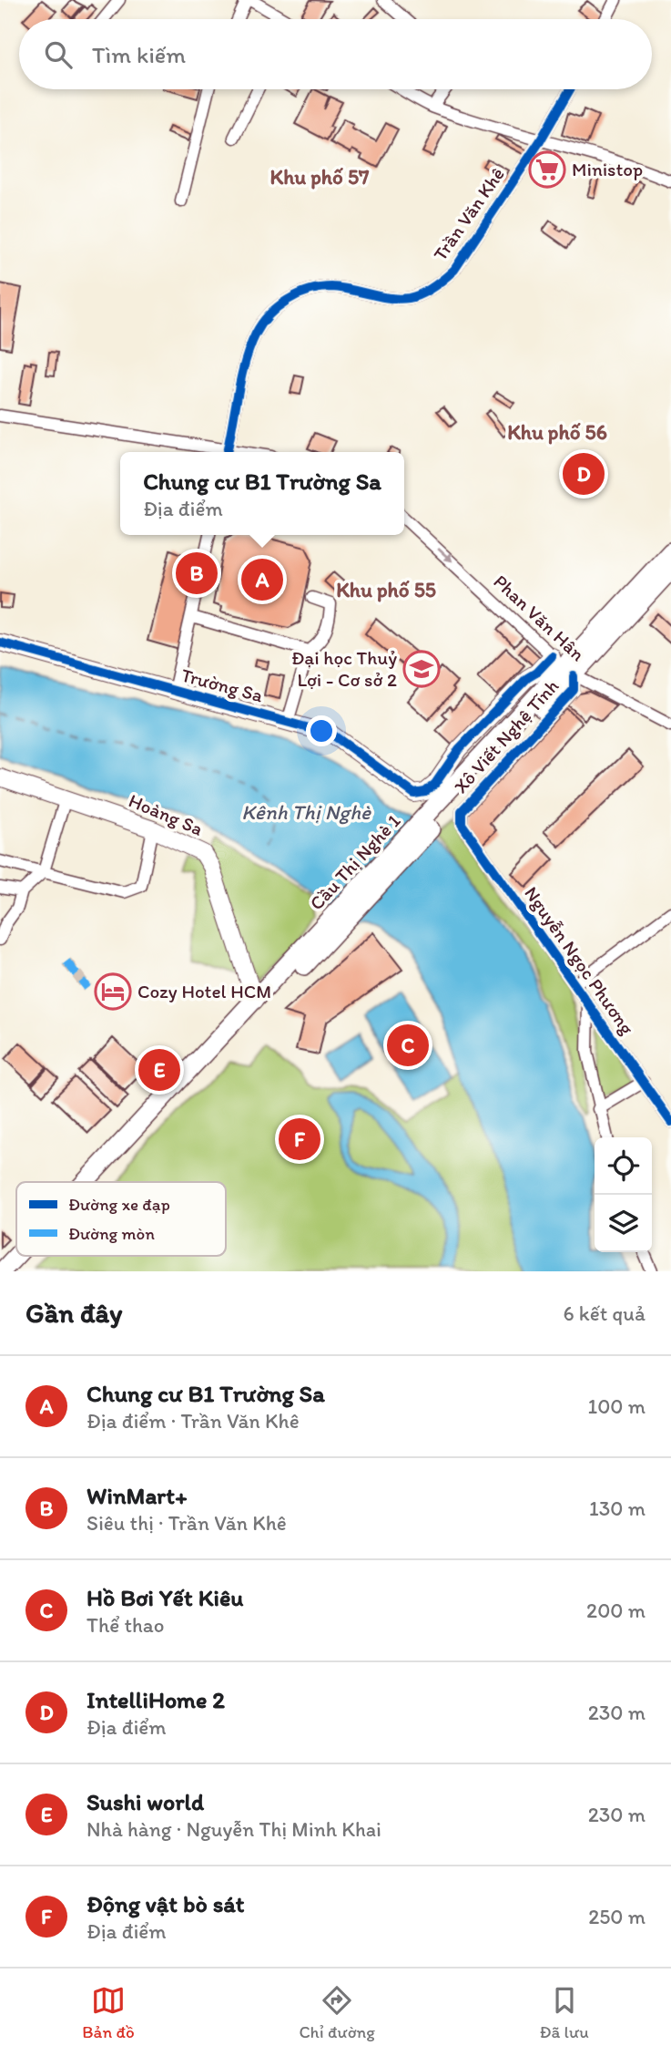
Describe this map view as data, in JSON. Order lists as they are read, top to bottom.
{
  "streets": {
    "main road": ["Xô Viết Nghệ Tĩnh", "Cầu Thị Nghè 1"],
    "street": [
      "Trần Văn Khê",
      "Phan Văn Hân",
      "Trường Sa",
      "Hoàng Sa",
      "Nguyễn Ngọc Phương"
    ]
  },
  "crossings": [
    ["Phan Văn Hân", "Xô Viết Nghệ Tĩnh"],
    ["Trường Sa", "Xô Viết Nghệ Tĩnh"],
    ["Xô Viết Nghệ Tĩnh", "Cầu Thị Nghè 1"],
    ["Xô Viết Nghệ Tĩnh", "Nguyễn Ngọc Phương"]
  ],
  "one_way": ["Phan Văn Hân"],
  "districts": ["Khu phố 57", "Khu phố 56", "Khu phố 55"],
  "water": ["Kênh Thị Nghè"],
  "places": {
    "supermarket": ["Ministop"],
    "school or university": ["Đại học Thuỷ Lợi - Cơ sở 2"],
    "hotel": ["Cozy Hotel HCM"]
  },
  "legend": ["Đường xe đạp", "Đường mòn"],
  "page": {
    "search": "Tìm kiếm",
    "pins": [
      "D",
      "B",
      "A",
      "C",
      "E",
      "F"
    ],
    "popup": ["Chung cư B1 Trường Sa", "Địa điểm"],
    "heading": ["Gần đây", "6 kết quả"],
    "list": [
      {
        "mark": "A",
        "name": "Chung cư B1 Trường Sa",
        "note": "Địa điểm · Trần Văn Khê",
        "value": "100 m"
      },
      {
        "mark": "B",
        "name": "WinMart+",
        "note": "Siêu thị · Trần Văn Khê",
        "value": "130 m"
      },
      {
        "mark": "C",
        "name": "Hồ Bơi Yết Kiêu",
        "note": "Thể thao",
        "value": "200 m"
      },
      {
        "mark": "D",
        "name": "IntelliHome 2",
        "note": "Địa điểm",
        "value": "230 m"
      },
      {
        "mark": "E",
        "name": "Sushi world",
        "note": "Nhà hàng · Nguyễn Thị Minh Khai",
        "value": "230 m"
      },
      {
        "mark": "F",
        "name": "Động vật bò sát",
        "note": "Địa điểm",
        "value": "250 m"
      }
    ],
    "nav": ["Bản đồ", "Chỉ đường", "Đã lưu"]
  }
}
